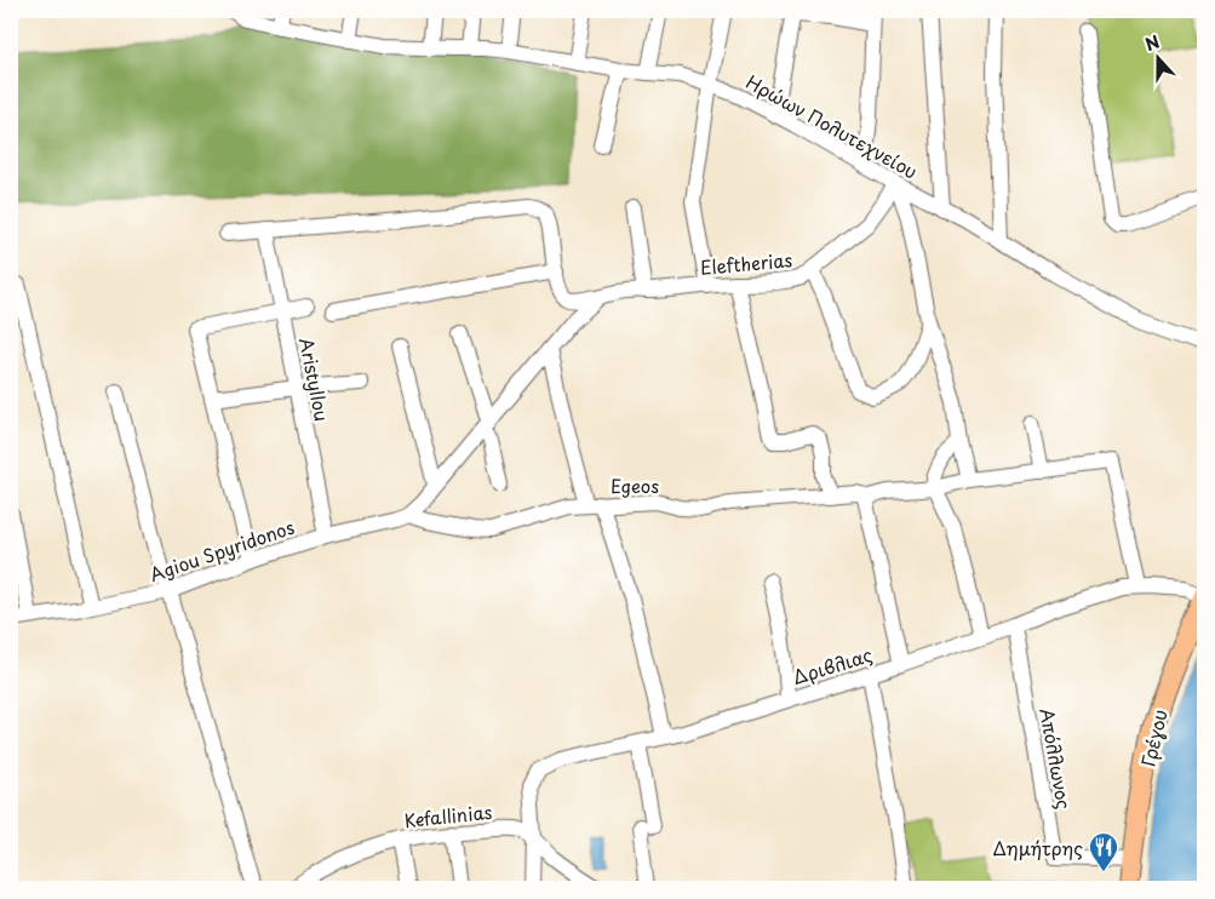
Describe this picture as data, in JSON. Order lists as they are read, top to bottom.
{
  "streets": {
    "main road": ["Γρέγου"],
    "street": [
      "Ηρώων Πολυτεχνείου",
      "Eleftherias",
      "Aristyllou",
      "Egeos",
      "Agiou Spyridonos",
      "Δριβλιας",
      "Απόλλωνος",
      "Kefallinias"
    ]
  },
  "crossings": [
    ["Ηρώων Πολυτεχνείου", "Eleftherias"],
    ["Aristyllou", "Agiou Spyridonos"],
    ["Egeos", "Agiou Spyridonos"],
    ["Egeos", "Δριβλιας"],
    ["Δριβλιας", "Γρέγου"],
    ["Δριβλιας", "Απόλλωνος"],
    ["Δριβλιας", "Kefallinias"],
    ["Γρέγου", "Απόλλωνος"]
  ],
  "places": {
    "restaurant": ["Δημήτρης"]
  },
  "north": "top"
}
